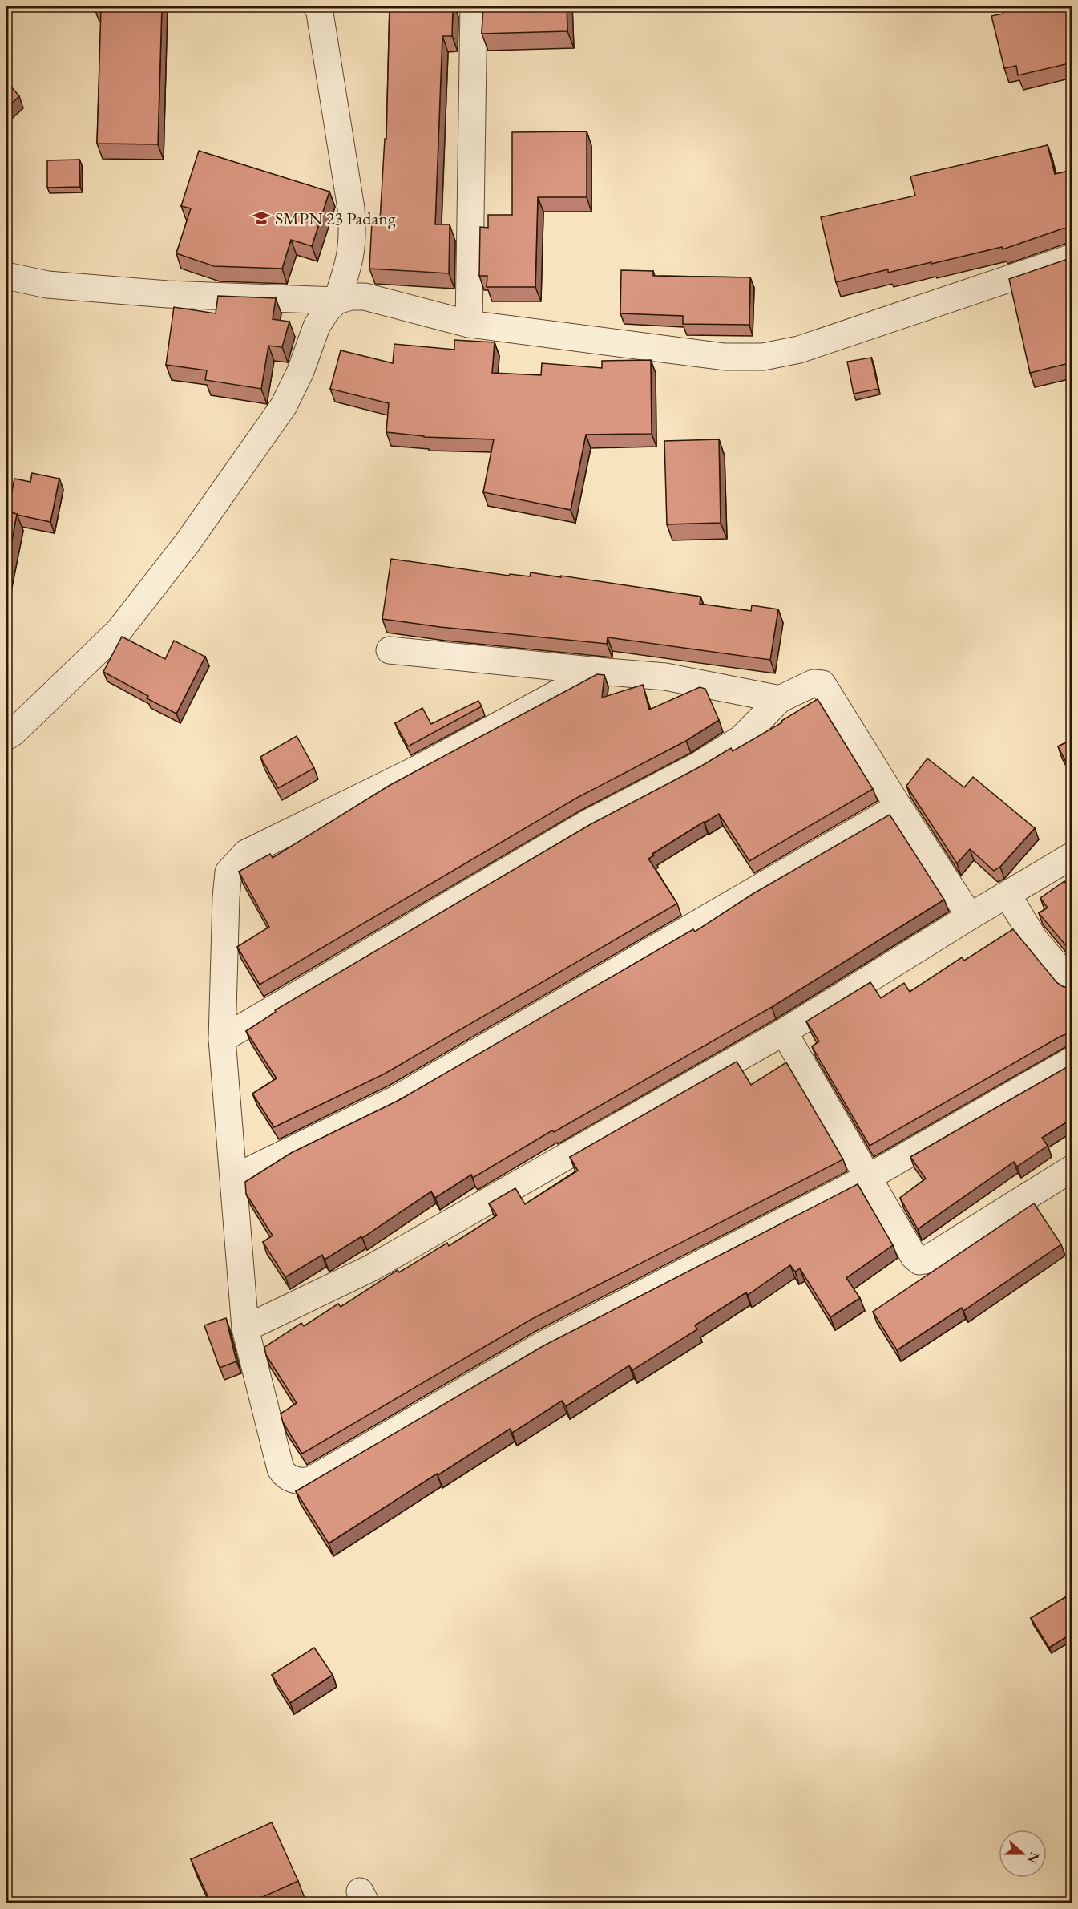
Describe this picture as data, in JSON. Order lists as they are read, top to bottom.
{
  "places": {
    "school or university": ["SMPN 23 Padang"]
  },
  "north": "right"
}
